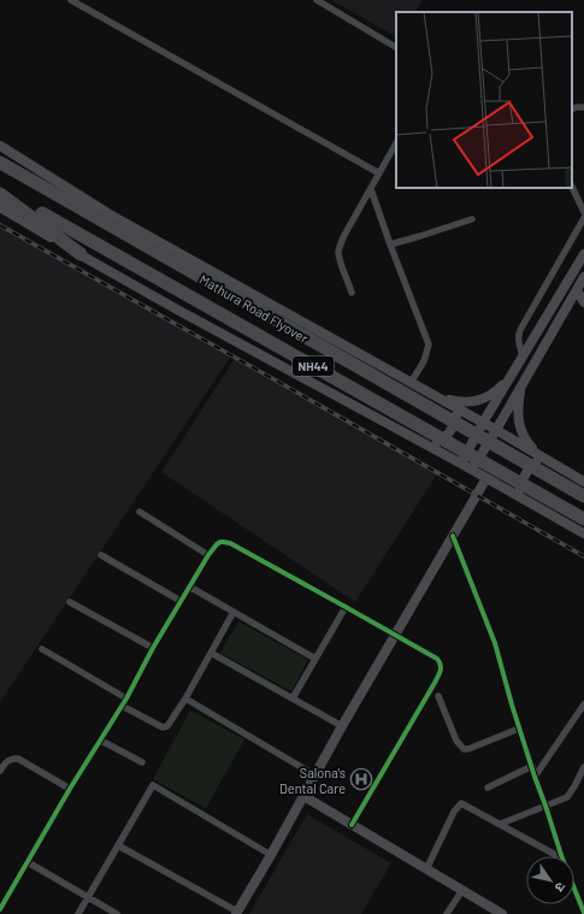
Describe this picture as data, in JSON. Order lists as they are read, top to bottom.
{
  "streets": {
    "highway": ["Mathura Road Flyover", "NH44"]
  },
  "places": {
    "hospital": ["Salona's Dental Care"]
  },
  "north": "bottom right"
}
